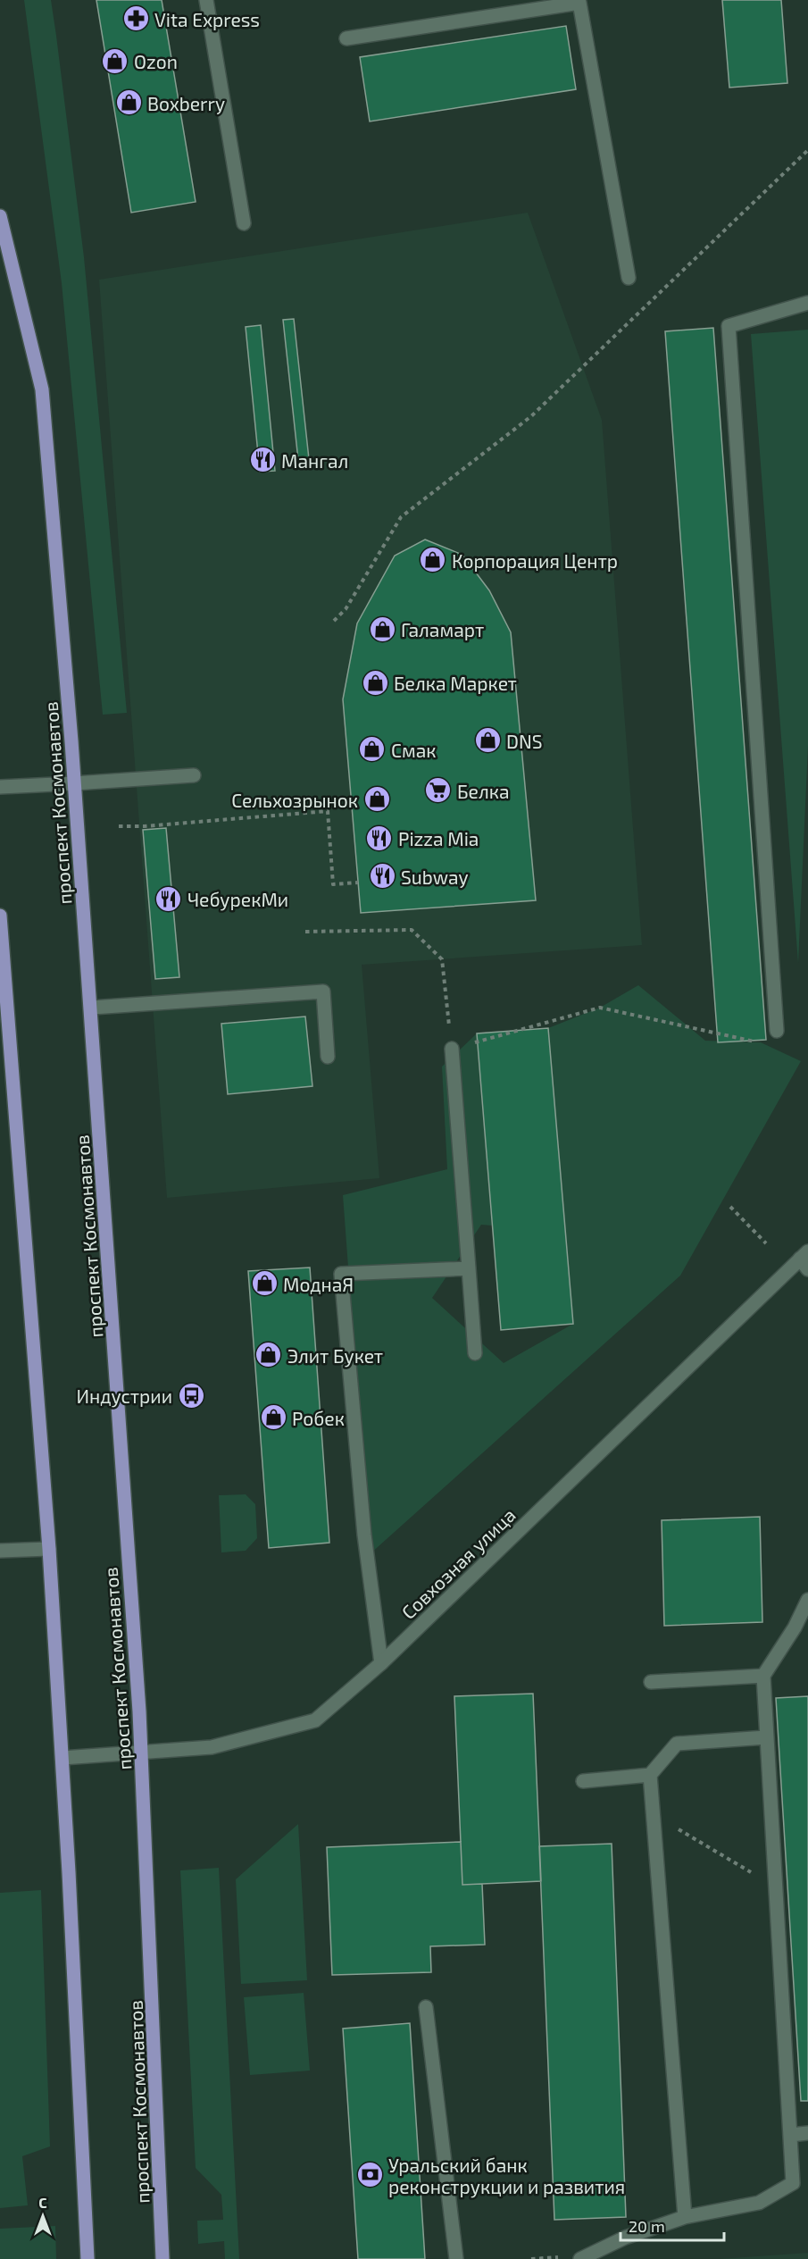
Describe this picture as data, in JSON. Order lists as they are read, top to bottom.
{
  "streets": {
    "main road": ["проспект Космонавтов"],
    "street": ["Совхозная улица"]
  },
  "crossings": [
    ["проспект Космонавтов", "Совхозная улица"]
  ],
  "places": {
    "pharmacy": ["Vita Express"],
    "shop": [
      "Ozon",
      "Boxberry",
      "Корпорация Центр",
      "Галамарт",
      "Белка Маркет",
      "DNS",
      "Смак",
      "Сельхозрынок",
      "МоднаЯ",
      "Элит Букет",
      "Робек"
    ],
    "restaurant": [
      "Мангал",
      "Pizza Mia",
      "Subway",
      "ЧебурекМи"
    ],
    "supermarket": ["Белка"],
    "bus stop": ["Индустрии"],
    "bank": ["Уральский банк реконструкции и развития"]
  },
  "scale_bar": "20 m",
  "north": "top"
}
